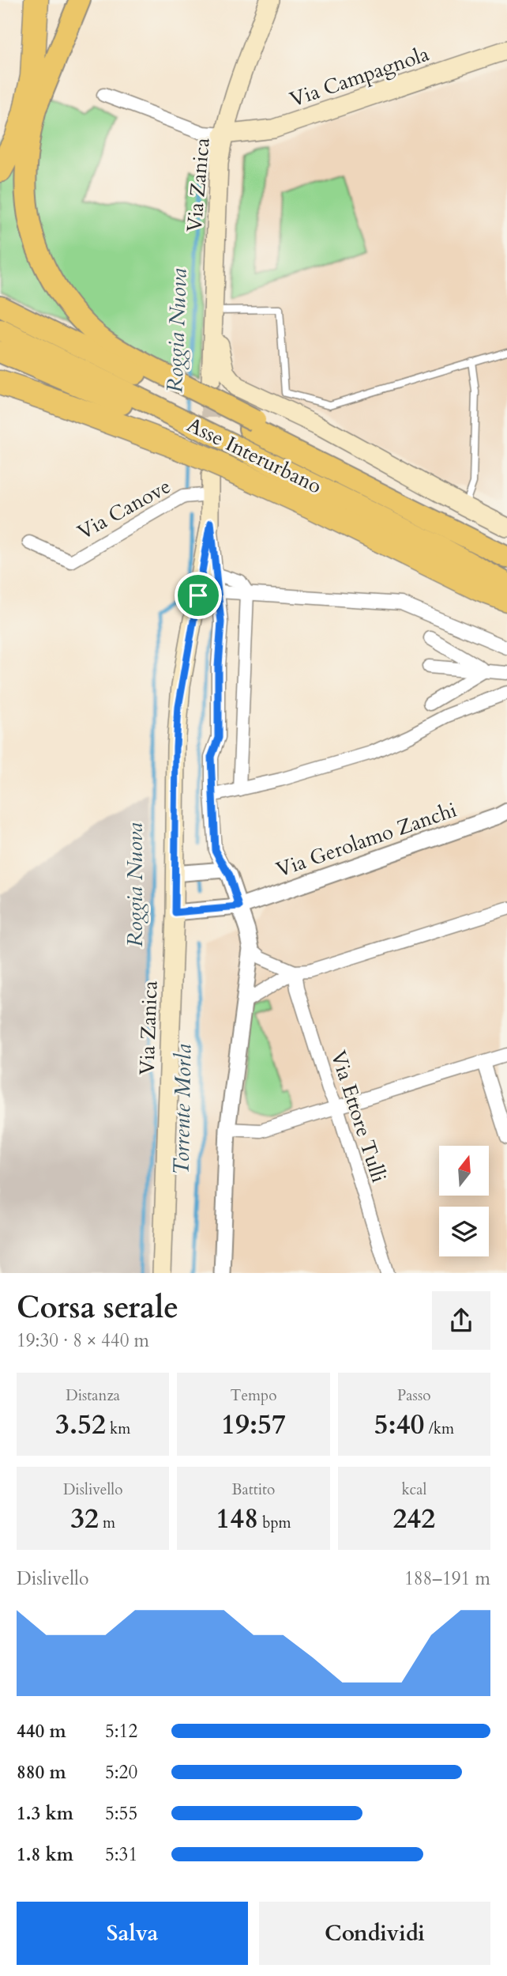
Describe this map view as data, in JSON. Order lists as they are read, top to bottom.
{
  "streets": {
    "highway": ["Asse Interurbano"],
    "main road": ["Via Campagnola", "Via Zanica"],
    "street": ["Via Canove", "Via Gerolamo Zanchi", "Via Ettore Tulli"]
  },
  "crossings": [
    ["Via Campagnola", "Via Zanica"],
    ["Via Zanica", "Via Canove"],
    ["Via Zanica", "Via Gerolamo Zanchi"]
  ],
  "water": ["Roggia Nuova", "Torrente Morla"],
  "north": "top",
  "page": {
    "heading": ["Corsa serale", "19:30 · 8 × 440 m"],
    "stats": [
      ["Distanza", "3.52 km"],
      ["Tempo", "19:57"],
      ["Passo", "5:40 /km"],
      ["Dislivello", "32 m"],
      ["Battito", "148 bpm"],
      ["kcal", "242"]
    ],
    "chart": ["Dislivello", "188–191 m"],
    "list": [
      {
        "name": "440 m",
        "note": "5:12"
      },
      {
        "name": "880 m",
        "note": "5:20"
      },
      {
        "name": "1.3 km",
        "note": "5:55"
      },
      {
        "name": "1.8 km",
        "note": "5:31"
      }
    ],
    "buttons": ["Salva", "Condividi"]
  }
}
